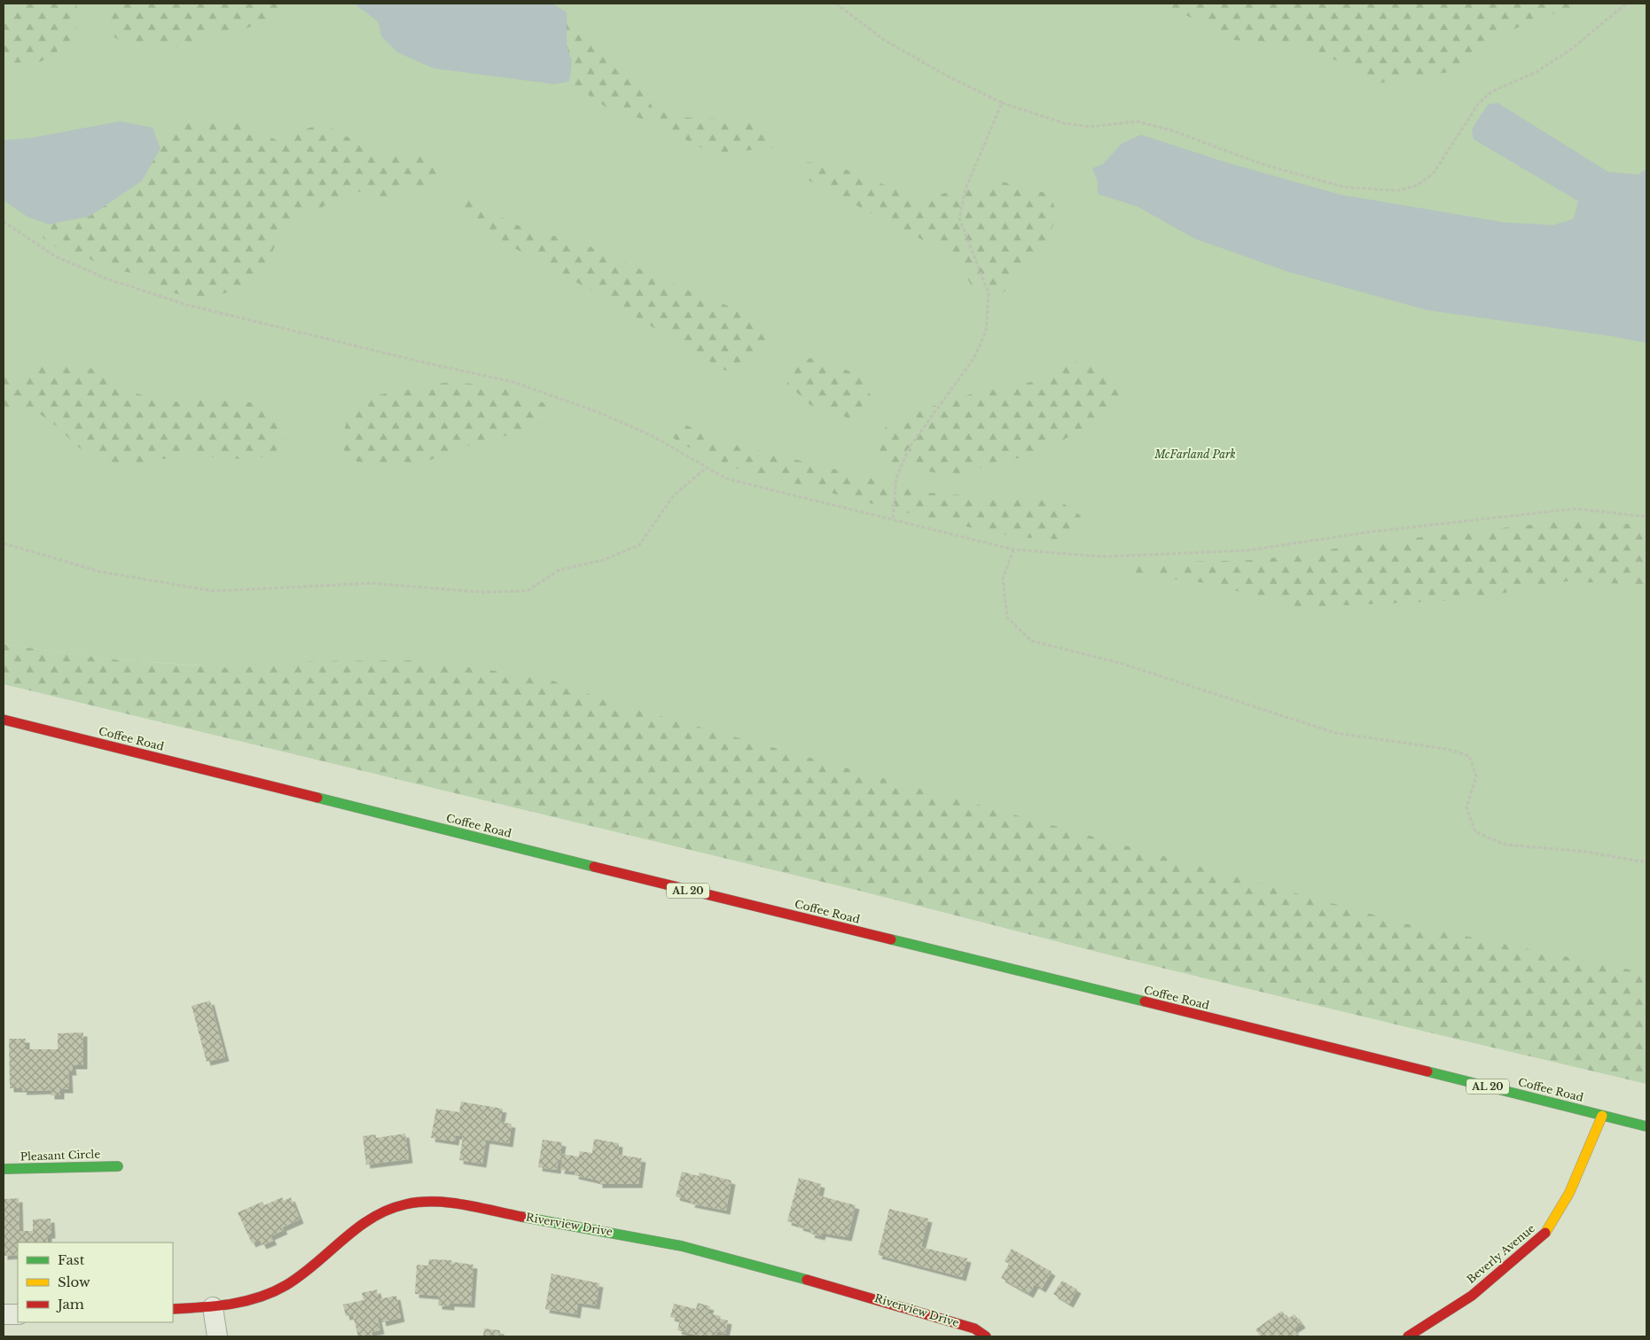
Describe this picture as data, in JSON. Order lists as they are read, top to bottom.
{
  "streets": {
    "main road": [
      "Coffee Road",
      "AL 20",
      "Pleasant Circle",
      "Riverview Drive",
      "Beverly Avenue"
    ]
  },
  "crossings": [
    ["Coffee Road", "Beverly Avenue"]
  ],
  "parks": ["McFarland Park"],
  "legend": ["Fast", "Slow", "Jam"]
}
